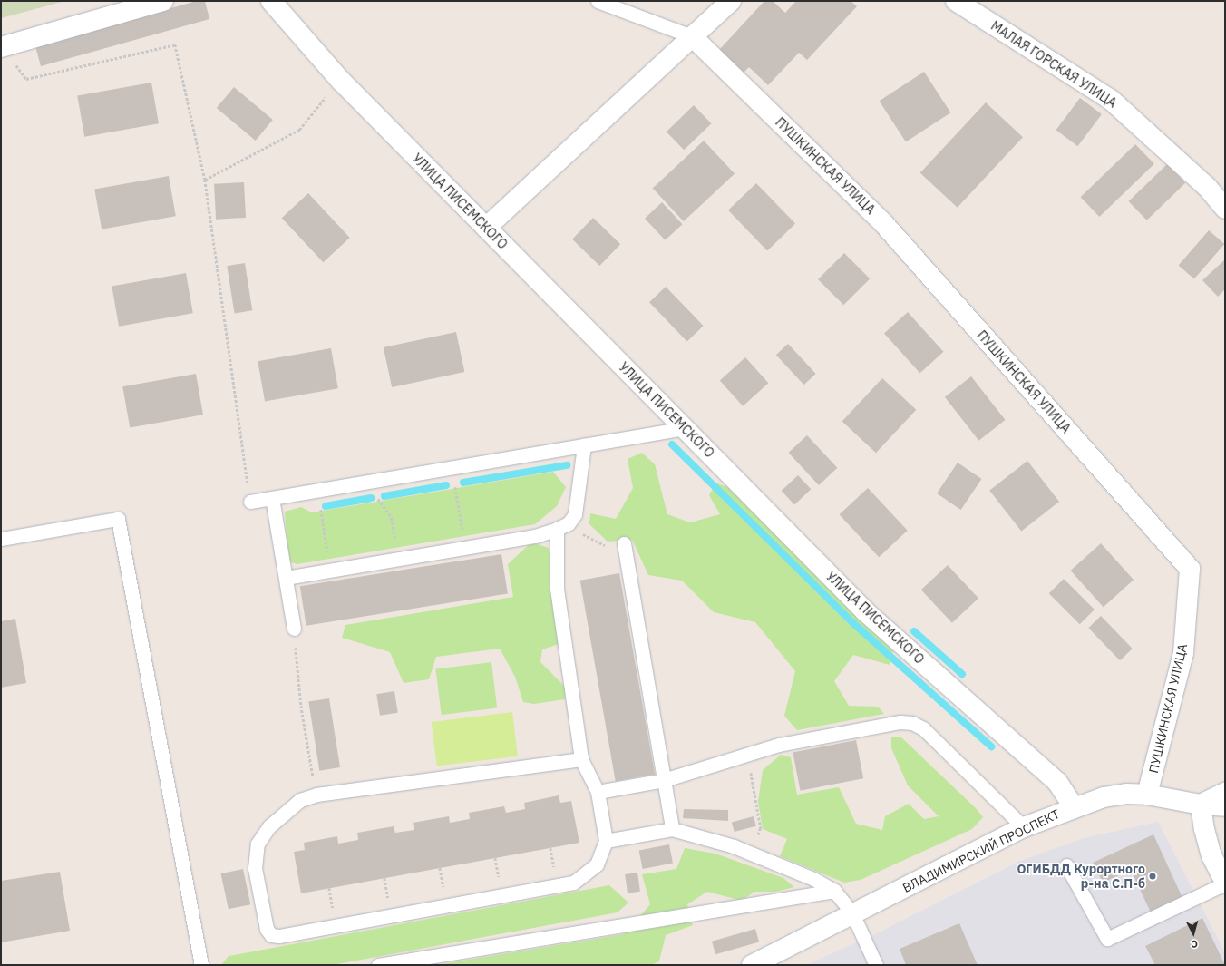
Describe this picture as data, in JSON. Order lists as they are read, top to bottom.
{
  "streets": {
    "street": [
      "МАЛАЯ ГОРСКАЯ УЛИЦА",
      "ПУШКИНСКАЯ УЛИЦА",
      "УЛИЦА ПИСЕМСКОГО",
      "ВЛАДИМИРСКИЙ ПРОСПЕКТ"
    ]
  },
  "crossings": [
    ["ПУШКИНСКАЯ УЛИЦА", "ВЛАДИМИРСКИЙ ПРОСПЕКТ"],
    ["УЛИЦА ПИСЕМСКОГО", "ВЛАДИМИРСКИЙ ПРОСПЕКТ"]
  ],
  "places": ["ОГИБДД Курортного р-на С.П-б"],
  "north": "bottom"
}
